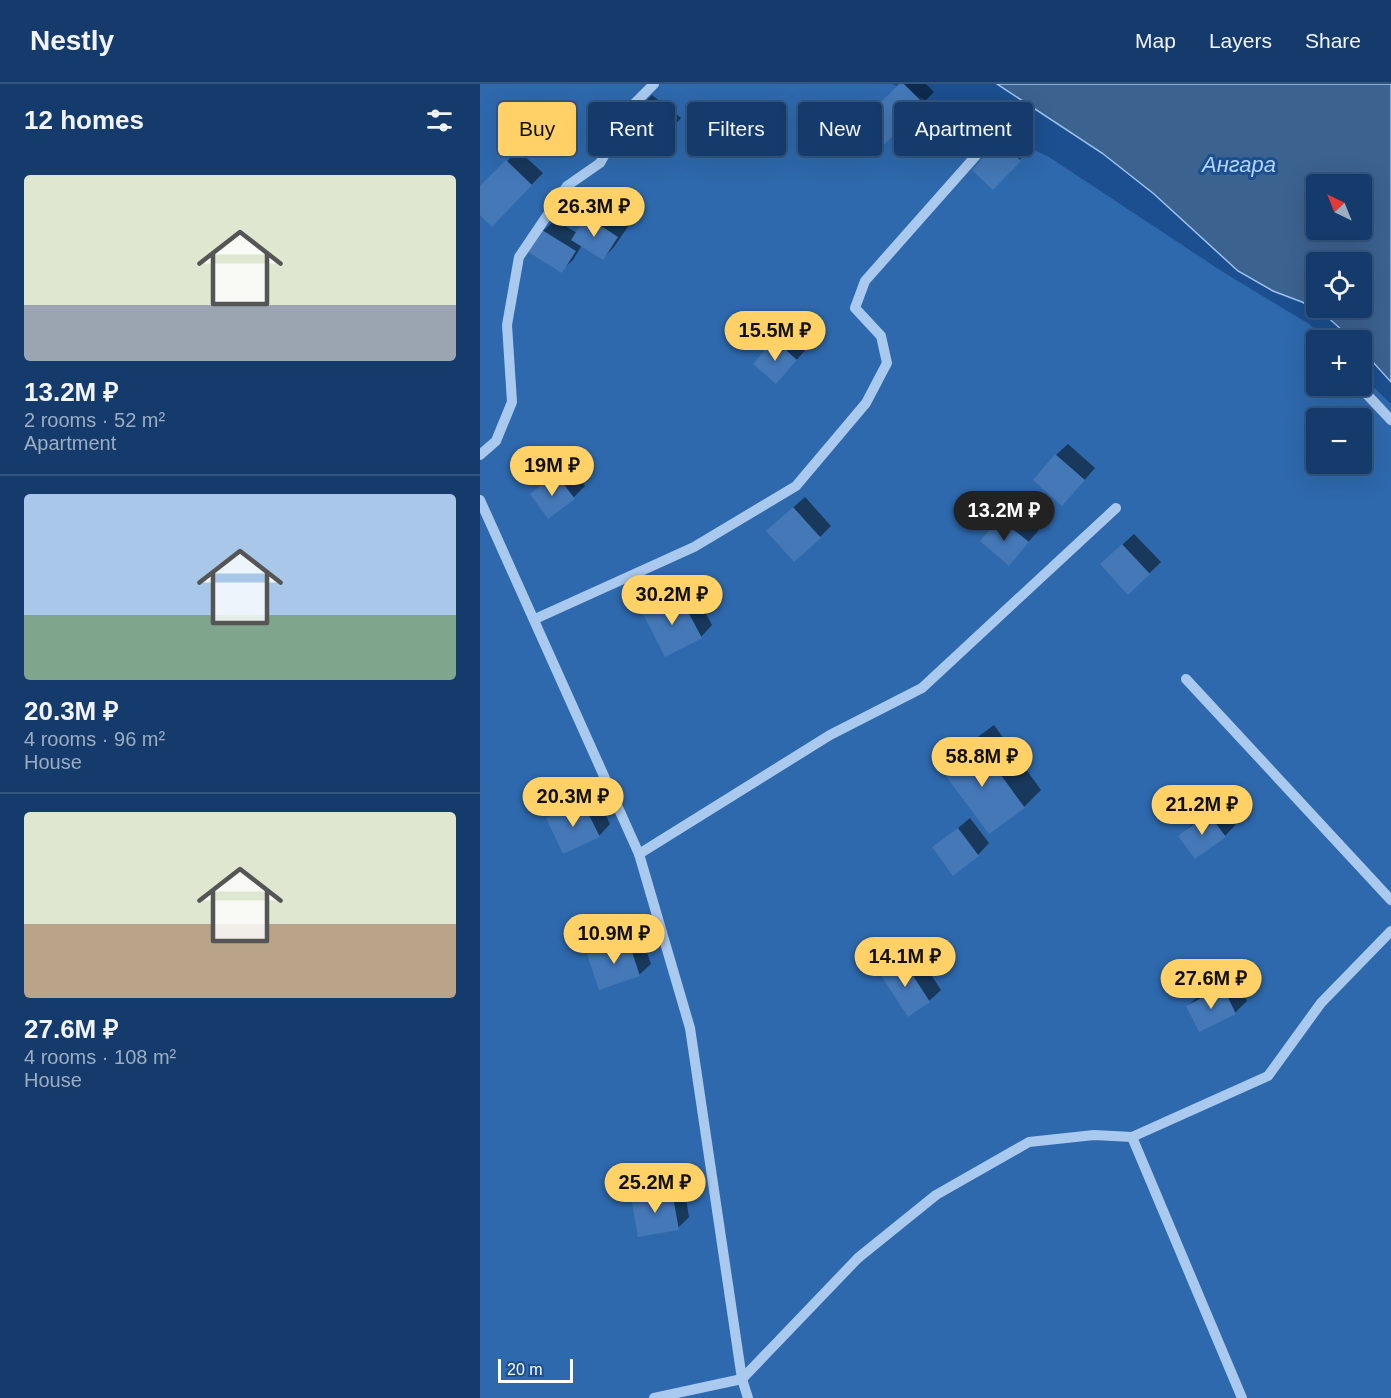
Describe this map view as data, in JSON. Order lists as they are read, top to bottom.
{
  "water": ["Ангара"],
  "scale_bar": "20 m",
  "north": "top left",
  "page": {
    "header": "Nestly",
    "nav": ["Map", "Layers", "Share"],
    "heading": "12 homes",
    "chip": [
      "Buy",
      "Rent",
      "Filters",
      "New",
      "Apartment"
    ],
    "list": [
      {
        "name": "13.2M ₽",
        "note": "2 rooms · 52 m² · Apartment"
      },
      {
        "name": "20.3M ₽",
        "note": "4 rooms · 96 m² · House"
      },
      {
        "name": "27.6M ₽",
        "note": "4 rooms · 108 m² · House"
      }
    ],
    "map_buttons": ["+", "−"],
    "price": [
      "26.3M ₽",
      "15.5M ₽",
      "19M ₽",
      "13.2M ₽",
      "30.2M ₽",
      "58.8M ₽",
      "20.3M ₽",
      "21.2M ₽",
      "10.9M ₽",
      "14.1M ₽",
      "27.6M ₽",
      "25.2M ₽"
    ],
    "scale": "20 m"
  }
}
